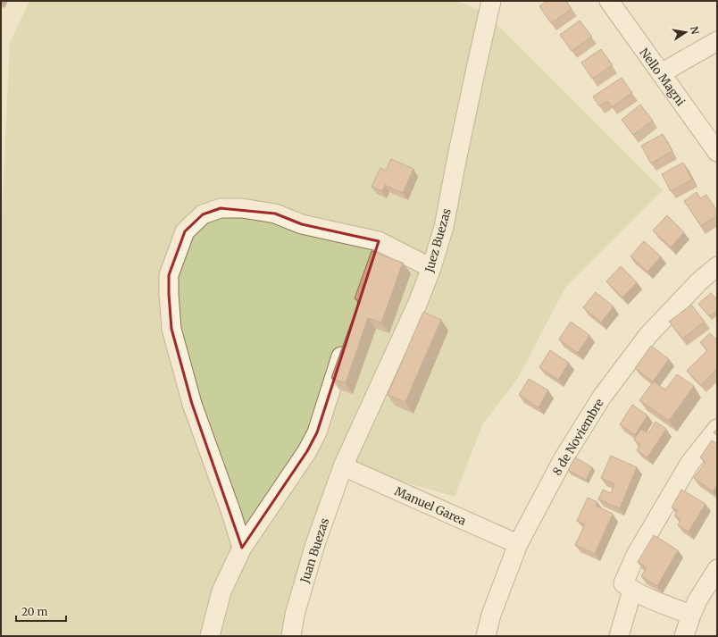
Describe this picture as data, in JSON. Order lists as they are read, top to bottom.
{
  "streets": {
    "street": [
      "Nello Magni",
      "Juez Buezas",
      "8 de Noviembre",
      "Manuel Garea",
      "Juan Buezas"
    ]
  },
  "crossings": [
    ["Juez Buezas", "Manuel Garea"],
    ["Juez Buezas", "Juan Buezas"],
    ["8 de Noviembre", "Manuel Garea"],
    ["Manuel Garea", "Juan Buezas"]
  ],
  "scale_bar": "20 m",
  "north": "right"
}
